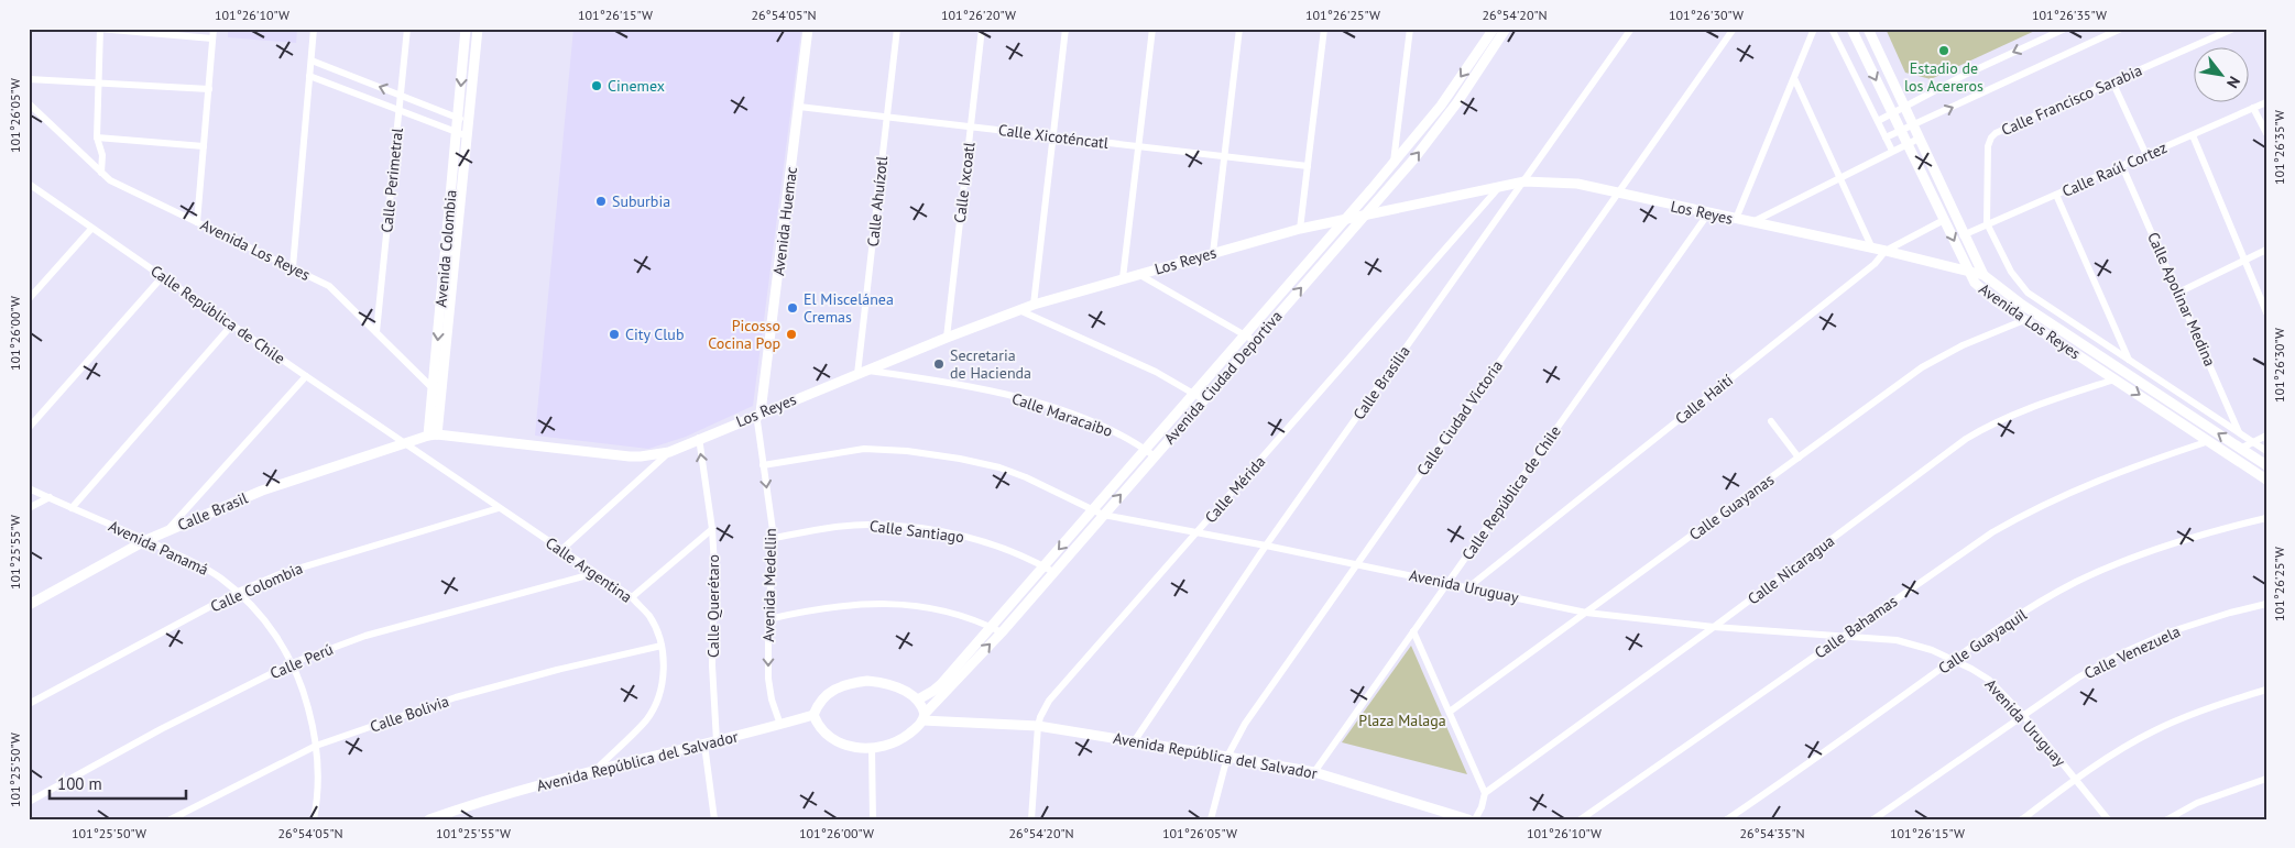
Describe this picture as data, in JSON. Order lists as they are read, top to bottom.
{
  "streets": {
    "street": [
      "Calle Francisco Sarabia",
      "Calle Xicoténcatl",
      "Calle Raúl Cortez",
      "Calle Perimetral",
      "Calle Ixcoatl",
      "Calle Ahuízotl",
      "Los Reyes",
      "Avenida Huemac",
      "Avenida Colombia",
      "Avenida Los Reyes",
      "Calle Apolinar Medina",
      "Calle República de Chile",
      "Avenida Ciudad Deportiva",
      "Calle Brasilia",
      "Calle Haití",
      "Calle Maracaibo",
      "Calle Ciudad Victoria",
      "Calle Mérida",
      "Calle Guayanas",
      "Calle Brasil",
      "Calle Santiago",
      "Avenida Panamá",
      "Calle Argentina",
      "Calle Nicaragua",
      "Avenida Medellin",
      "Avenida Uruguay",
      "Calle Colombia",
      "Calle Querétaro",
      "Calle Bahamas",
      "Calle Guayaquil",
      "Calle Venezuela",
      "Calle Perú",
      "Calle Bolivia",
      "Avenida República del Salvador"
    ]
  },
  "crossings": [
    ["Calle Francisco Sarabia", "Calle Raúl Cortez"],
    ["Calle Xicoténcatl", "Calle Ixcoatl"],
    ["Calle Xicoténcatl", "Calle Ahuízotl"],
    ["Calle Xicoténcatl", "Avenida Huemac"],
    ["Calle Raúl Cortez", "Avenida Los Reyes"],
    ["Calle Raúl Cortez", "Calle Apolinar Medina"],
    ["Calle Perimetral", "Avenida Los Reyes"],
    ["Calle Ixcoatl", "Los Reyes"],
    ["Calle Ahuízotl", "Los Reyes"],
    ["Calle Ahuízotl", "Calle Maracaibo"],
    ["Los Reyes", "Avenida Huemac"],
    ["Los Reyes", "Avenida Colombia"],
    ["Los Reyes", "Avenida Los Reyes"],
    ["Los Reyes", "Calle República de Chile"],
    ["Los Reyes", "Avenida Ciudad Deportiva"],
    ["Los Reyes", "Calle Brasilia"],
    ["Los Reyes", "Calle Haití"],
    ["Los Reyes", "Calle Maracaibo"],
    ["Los Reyes", "Calle Ciudad Victoria"],
    ["Los Reyes", "Calle Mérida"],
    ["Los Reyes", "Calle Brasil"],
    ["Los Reyes", "Calle Argentina"],
    ["Los Reyes", "Avenida Medellin"],
    ["Los Reyes", "Calle Querétaro"],
    ["Avenida Huemac", "Avenida Medellin"],
    ["Avenida Colombia", "Avenida Los Reyes"],
    ["Avenida Los Reyes", "Calle Haití"],
    ["Avenida Los Reyes", "Calle Guayanas"],
    ["Avenida Los Reyes", "Calle Nicaragua"],
    ["Avenida Los Reyes", "Calle Bahamas"],
    ["Calle República de Chile", "Calle Brasil"],
    ["Calle República de Chile", "Calle Argentina"],
    ["Calle República de Chile", "Avenida Uruguay"],
    ["Calle República de Chile", "Avenida República del Salvador"],
    ["Avenida Ciudad Deportiva", "Calle Maracaibo"],
    ["Avenida Ciudad Deportiva", "Calle Santiago"],
    ["Avenida Ciudad Deportiva", "Avenida Uruguay"],
    ["Avenida Ciudad Deportiva", "Avenida República del Salvador"],
    ["Calle Brasilia", "Avenida Uruguay"],
    ["Calle Brasilia", "Avenida República del Salvador"],
    ["Calle Haití", "Avenida Uruguay"],
    ["Calle Ciudad Victoria", "Avenida Uruguay"],
    ["Calle Ciudad Victoria", "Avenida República del Salvador"],
    ["Calle Mérida", "Avenida Uruguay"],
    ["Calle Mérida", "Avenida República del Salvador"],
    ["Calle Guayanas", "Avenida Uruguay"],
    ["Calle Brasil", "Avenida Panamá"],
    ["Calle Brasil", "Calle Argentina"],
    ["Calle Santiago", "Avenida Medellin"],
    ["Avenida Panamá", "Calle Colombia"],
    ["Avenida Panamá", "Calle Perú"],
    ["Avenida Panamá", "Calle Bolivia"],
    ["Calle Argentina", "Calle Colombia"],
    ["Calle Argentina", "Calle Perú"],
    ["Calle Argentina", "Calle Bolivia"],
    ["Calle Argentina", "Avenida República del Salvador"],
    ["Calle Nicaragua", "Avenida Uruguay"],
    ["Avenida Medellin", "Avenida Uruguay"],
    ["Avenida Medellin", "Avenida República del Salvador"],
    ["Avenida Uruguay", "Calle Bahamas"],
    ["Avenida Uruguay", "Calle Guayaquil"],
    ["Avenida Uruguay", "Calle Venezuela"],
    ["Calle Querétaro", "Avenida República del Salvador"]
  ],
  "one_way": ["Avenida Medellin"],
  "parks": ["Plaza Malaga"],
  "places": [
    "Estadio de los Acereros",
    "Cinemex",
    "Suburbia",
    "El Miscelánea Cremas",
    "City Club",
    "Picosso Cocina Pop",
    "Secretaria de Hacienda"
  ],
  "scale_bar": "100 m",
  "north": "bottom right",
  "coordinates": [
    "101°26'10\"W",
    "101°26'15\"W",
    "26°54'05\"N",
    "101°26'20\"W",
    "101°26'25\"W",
    "26°54'20\"N",
    "101°26'30\"W",
    "101°26'35\"W",
    "101°26'05\"W",
    "101°26'00\"W",
    "101°25'55\"W",
    "101°25'50\"W",
    "26°54'35\"N"
  ]
}
